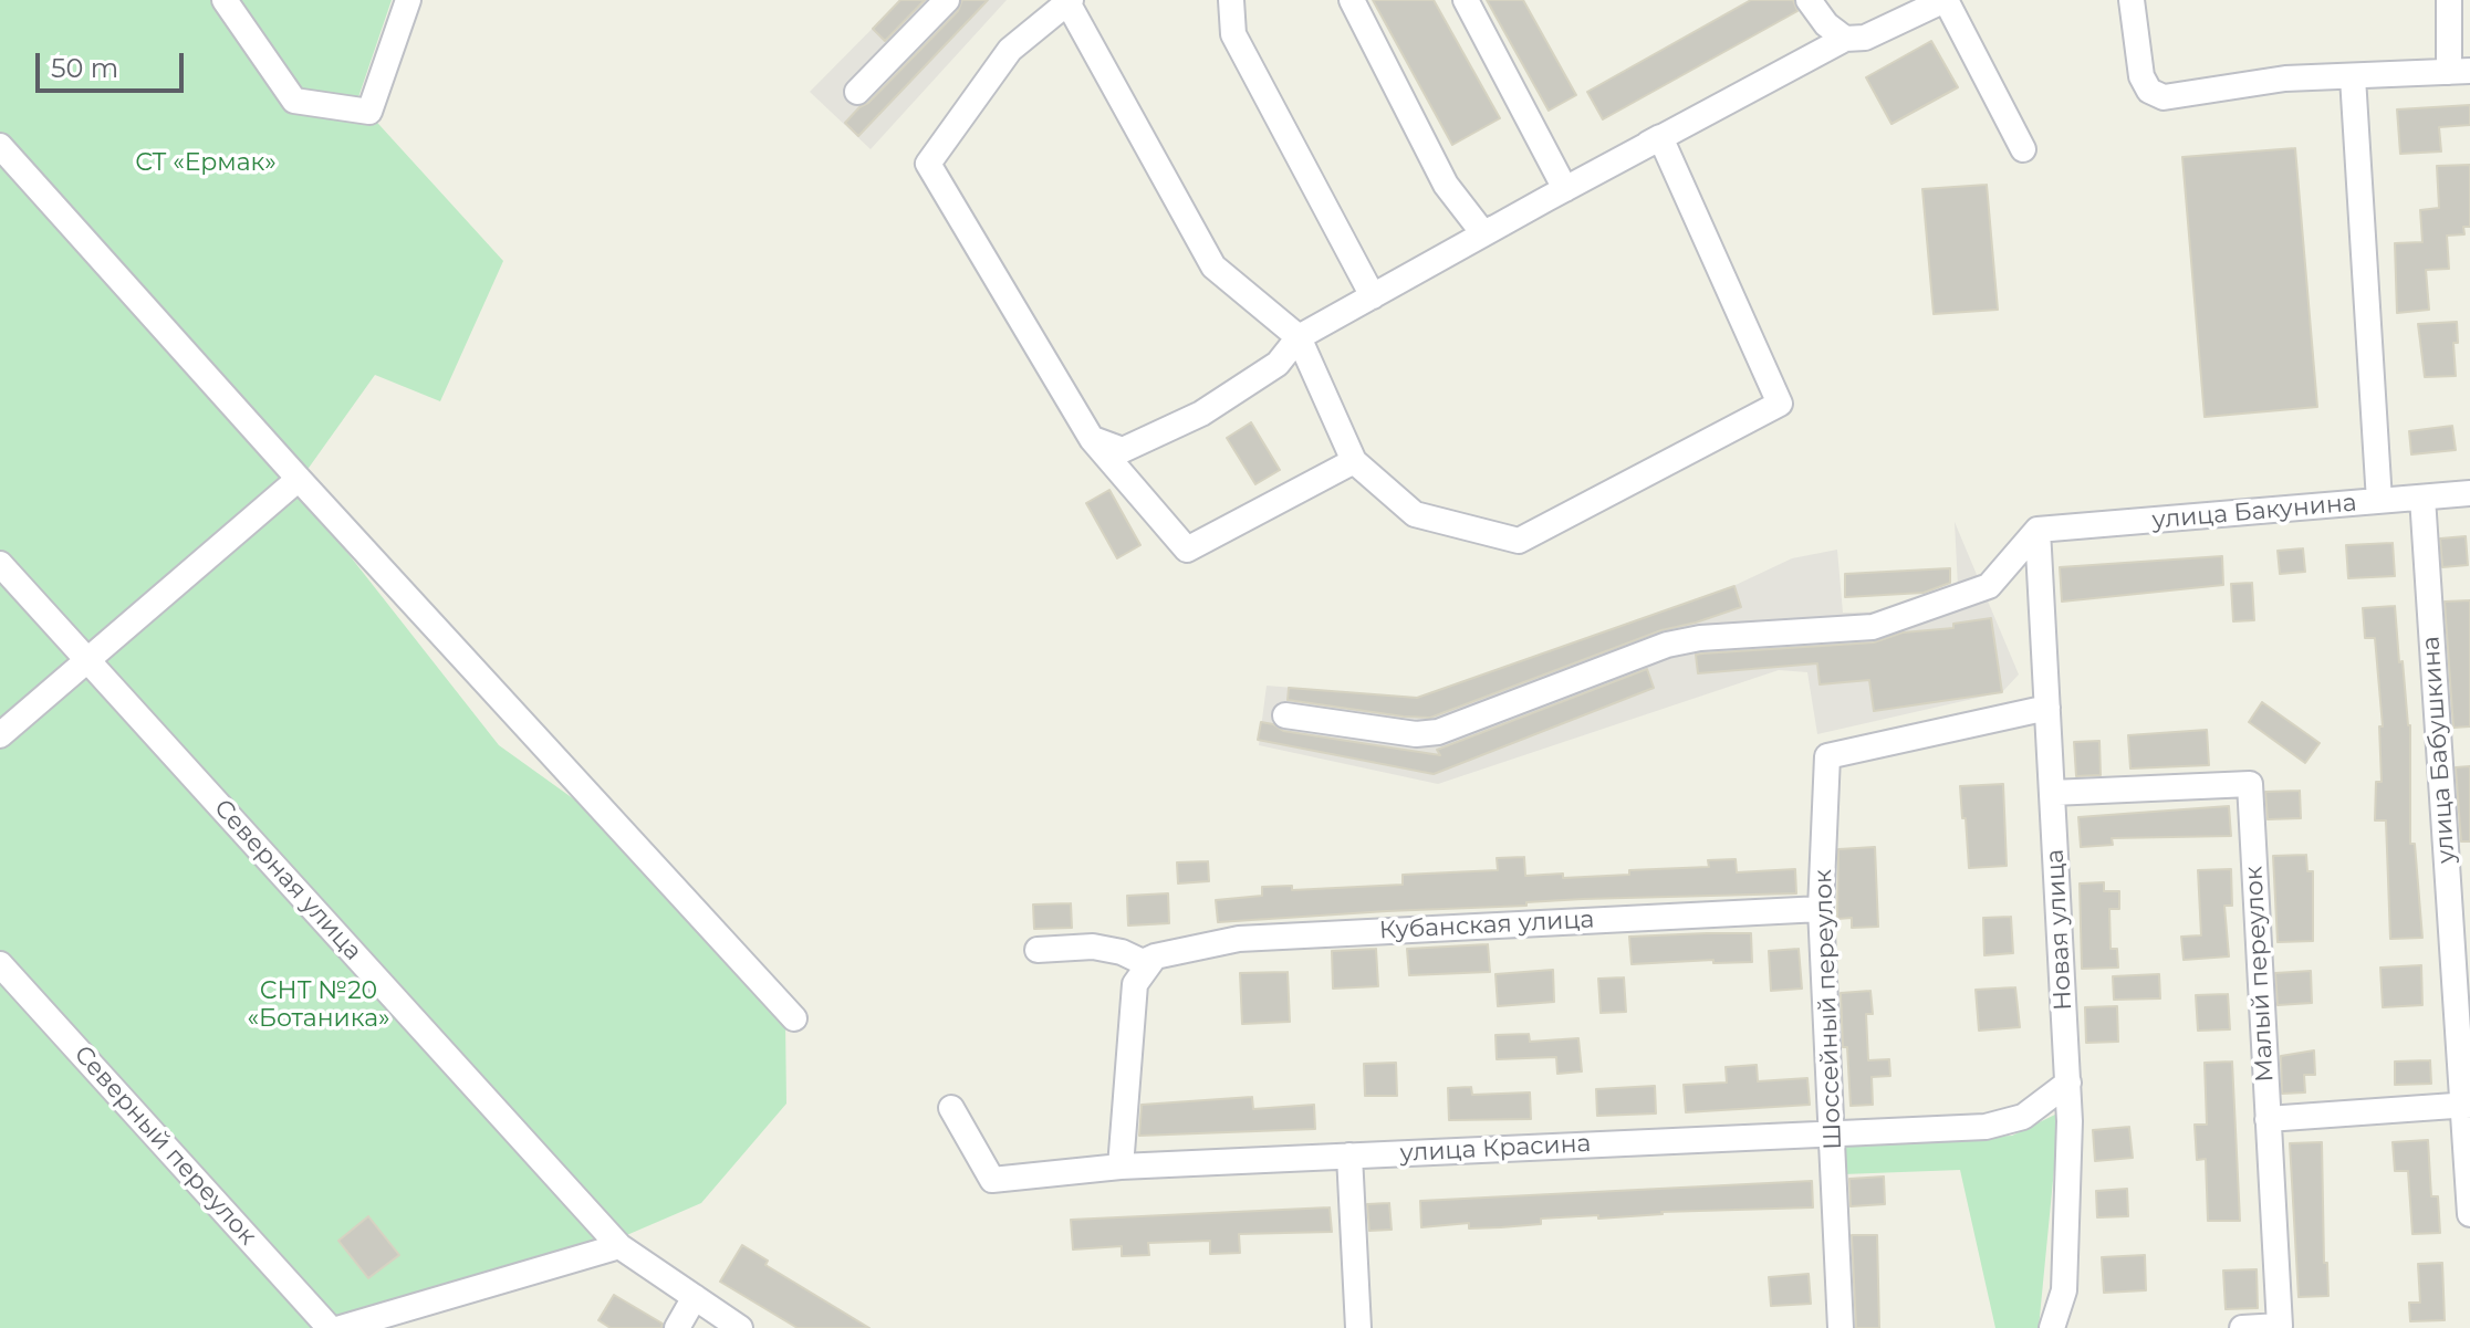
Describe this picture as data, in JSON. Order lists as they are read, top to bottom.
{
  "streets": {
    "street": [
      "улица Бакунина",
      "улица Бабушкина",
      "Северная улица",
      "Кубанская улица",
      "Новая улица",
      "Малый переулок",
      "Шоссейный переулок",
      "Северный переулок",
      "улица Красина"
    ]
  },
  "crossings": [
    ["улица Бакунина", "улица Бабушкина"],
    ["улица Бакунина", "Новая улица"],
    ["Кубанская улица", "Шоссейный переулок"],
    ["Новая улица", "Малый переулок"],
    ["Новая улица", "Шоссейный переулок"],
    ["Новая улица", "улица Красина"],
    ["Шоссейный переулок", "улица Красина"]
  ],
  "parks": ["СТ «Ермак»", "СНТ №20 «Ботаника»"],
  "scale_bar": "50 m"
}
